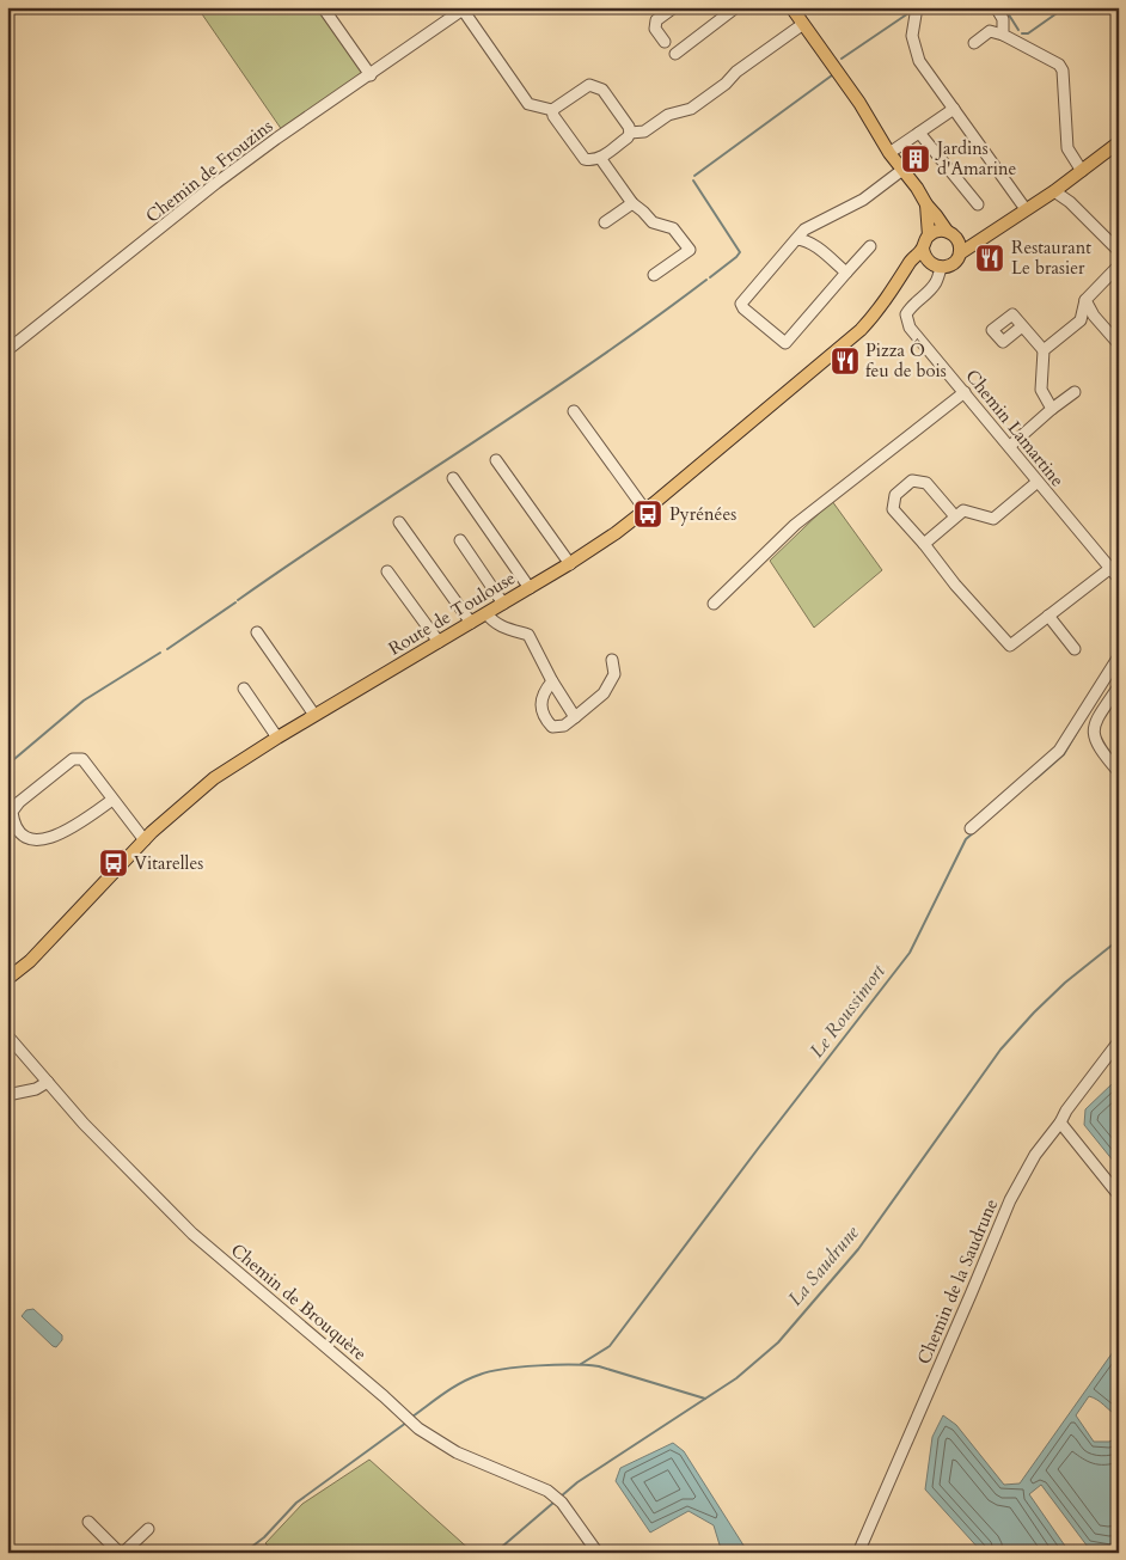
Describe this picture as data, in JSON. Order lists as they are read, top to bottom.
{
  "streets": {
    "main road": ["Route de Toulouse"],
    "street": [
      "Chemin de Frouzins",
      "Chemin Lamartine",
      "Chemin de la Saudrune",
      "Chemin de Brouquère"
    ]
  },
  "crossings": [
    ["Chemin Lamartine", "Route de Toulouse"]
  ],
  "water": ["Le Roussimort", "La Saudrune"],
  "places": {
    "building": ["Jardins d'Amarine"],
    "restaurant": ["Restaurant Le brasier", "Pizza Ô feu de bois"],
    "bus stop": ["Pyrénées", "Vitarelles"]
  }
}
